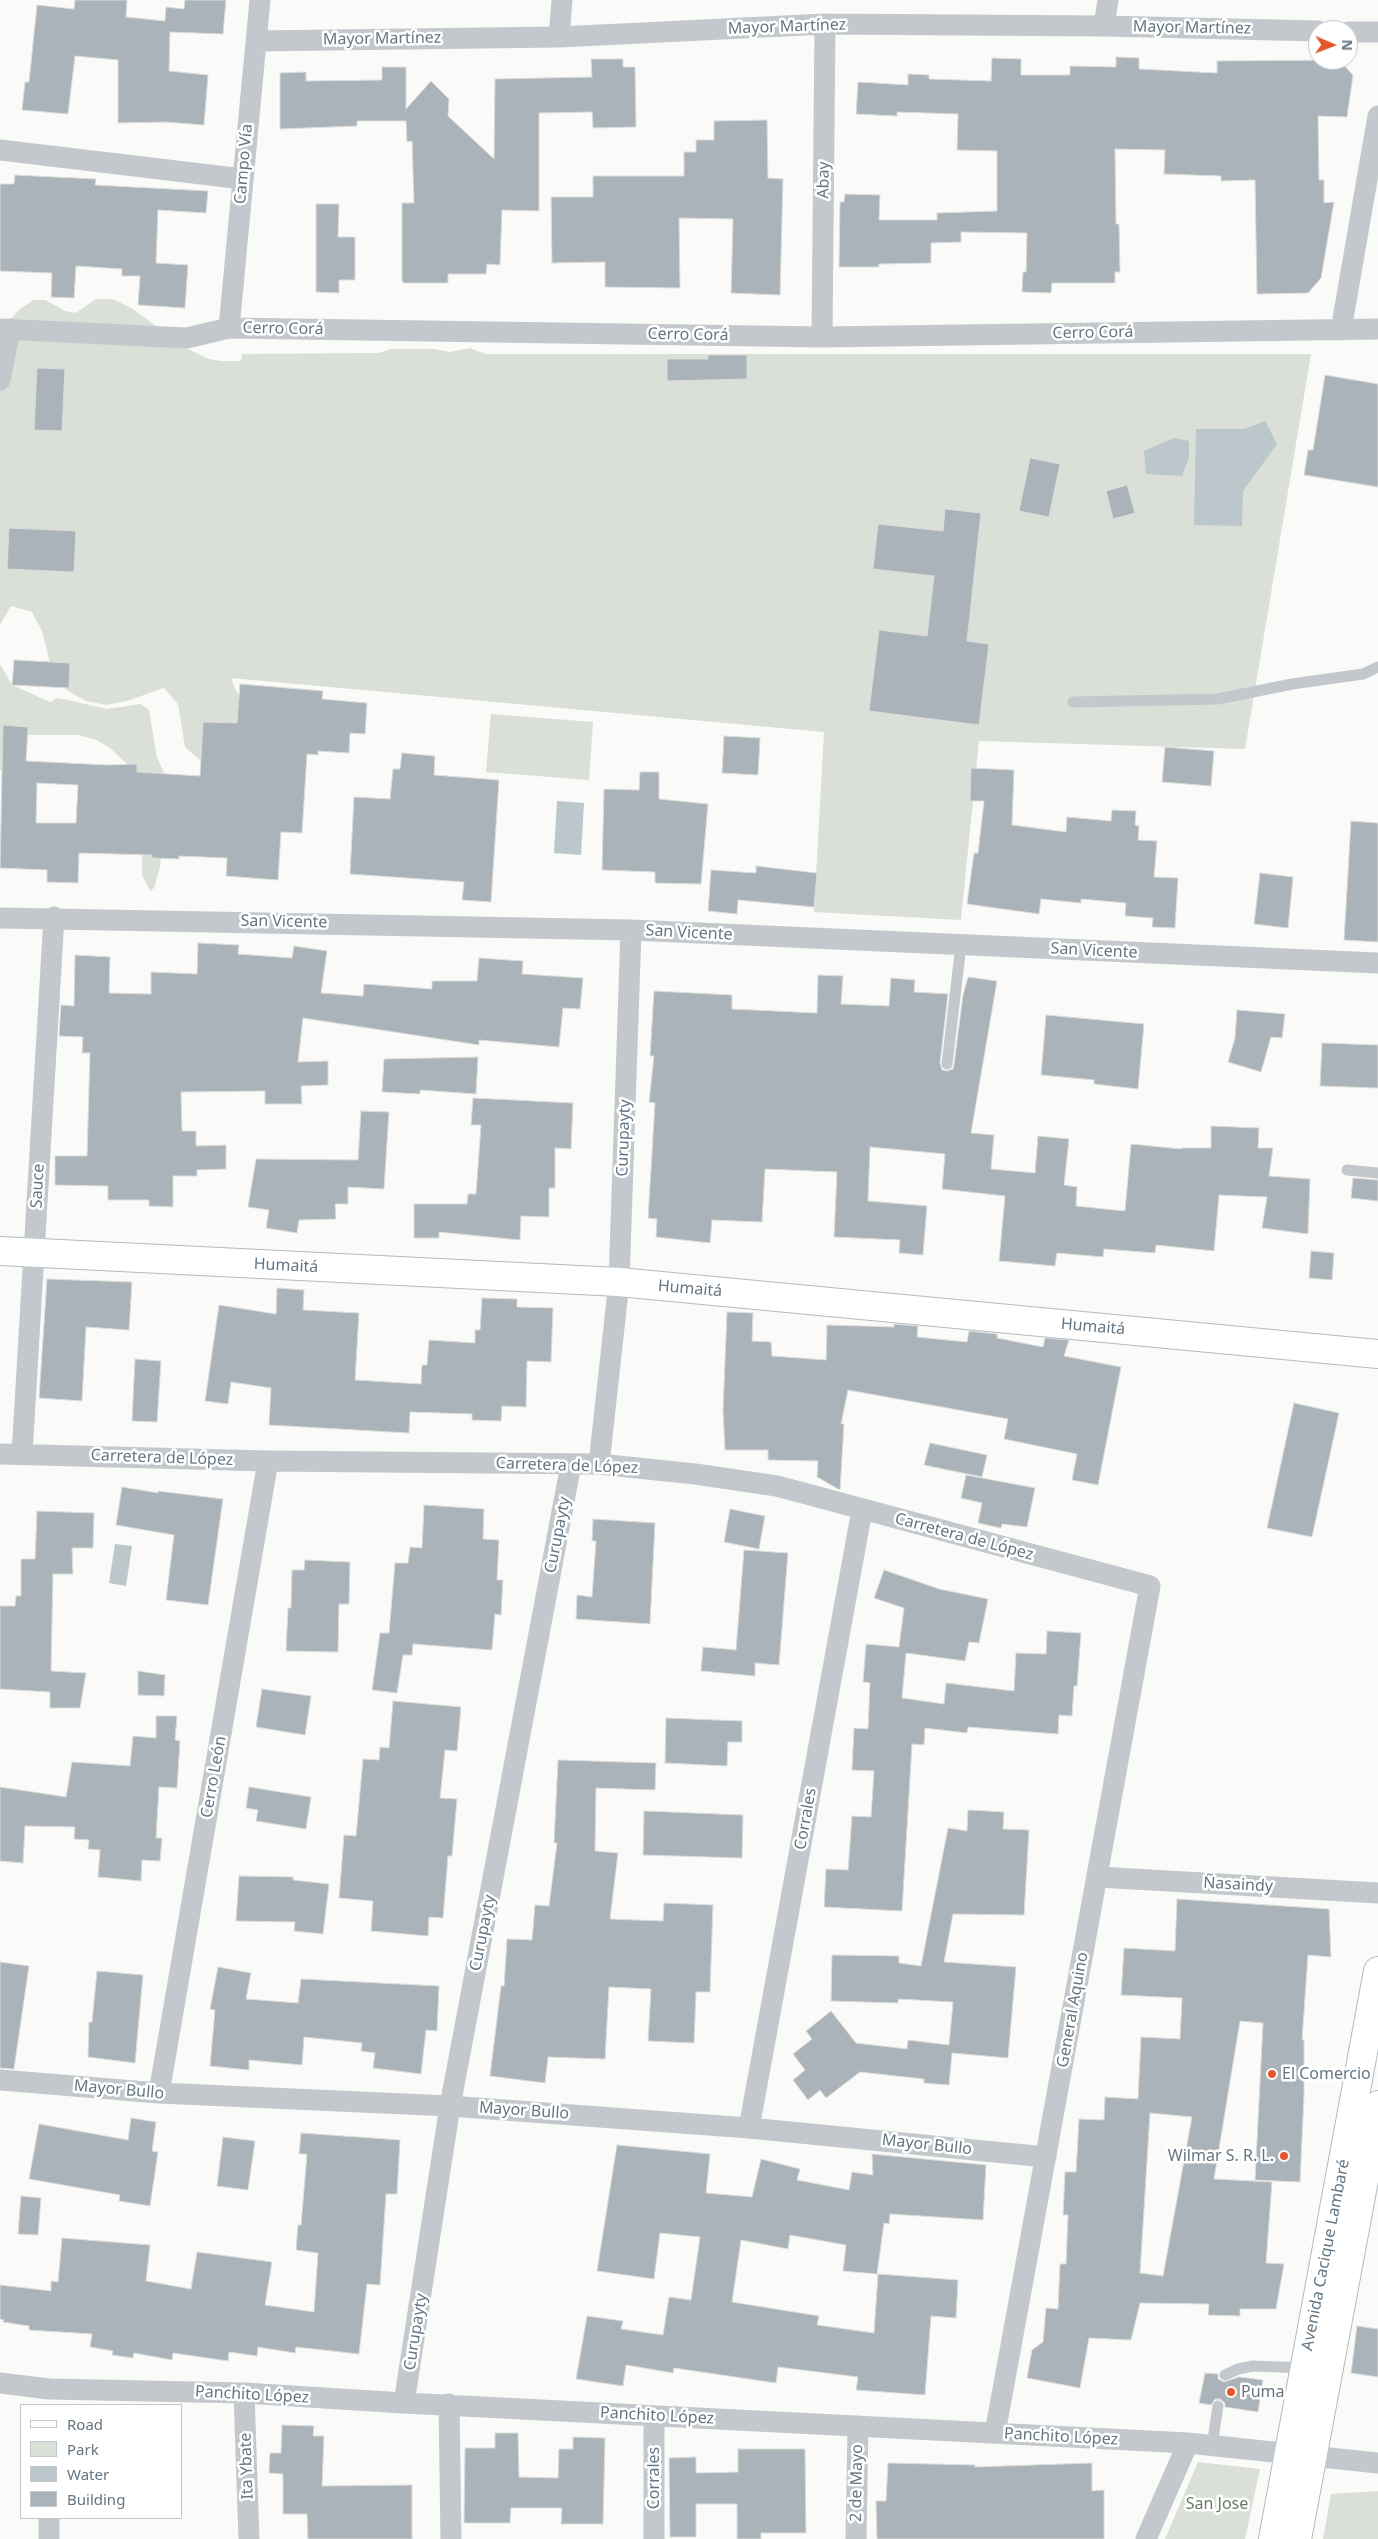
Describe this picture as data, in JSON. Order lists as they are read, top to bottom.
{
  "streets": {
    "street": [
      "Mayor Martínez",
      "Campo Vía",
      "Abay",
      "Cerro Corá",
      "San Vicente",
      "Curupayty",
      "Sauce",
      "Humaitá",
      "Carretera de López",
      "Cerro León",
      "Corrales",
      "Ñasaindy",
      "General Aquino",
      "Mayor Bullo",
      "Avenida Cacique Lambaré",
      "Panchito López",
      "Ita Ybate",
      "2 de Mayo"
    ]
  },
  "crossings": [
    ["Mayor Martínez", "Campo Vía"],
    ["Mayor Martínez", "Abay"],
    ["Campo Vía", "Cerro Corá"],
    ["Abay", "Cerro Corá"],
    ["San Vicente", "Curupayty"],
    ["San Vicente", "Sauce"],
    ["Curupayty", "Humaitá"],
    ["Curupayty", "Carretera de López"],
    ["Curupayty", "Mayor Bullo"],
    ["Curupayty", "Panchito López"],
    ["Sauce", "Humaitá"],
    ["Sauce", "Carretera de López"],
    ["Carretera de López", "Cerro León"],
    ["Carretera de López", "Corrales"],
    ["Carretera de López", "General Aquino"],
    ["Cerro León", "Mayor Bullo"],
    ["Corrales", "Mayor Bullo"],
    ["Corrales", "Panchito López"],
    ["Ñasaindy", "General Aquino"],
    ["General Aquino", "Mayor Bullo"],
    ["General Aquino", "Panchito López"],
    ["Avenida Cacique Lambaré", "Panchito López"],
    ["Panchito López", "Ita Ybate"],
    ["Panchito López", "2 de Mayo"]
  ],
  "parks": ["San Jose"],
  "places": ["El Comercio", "Wilmar S. R. L.", "Puma"],
  "legend": [
    "Road",
    "Park",
    "Water",
    "Building"
  ],
  "north": "right"
}
